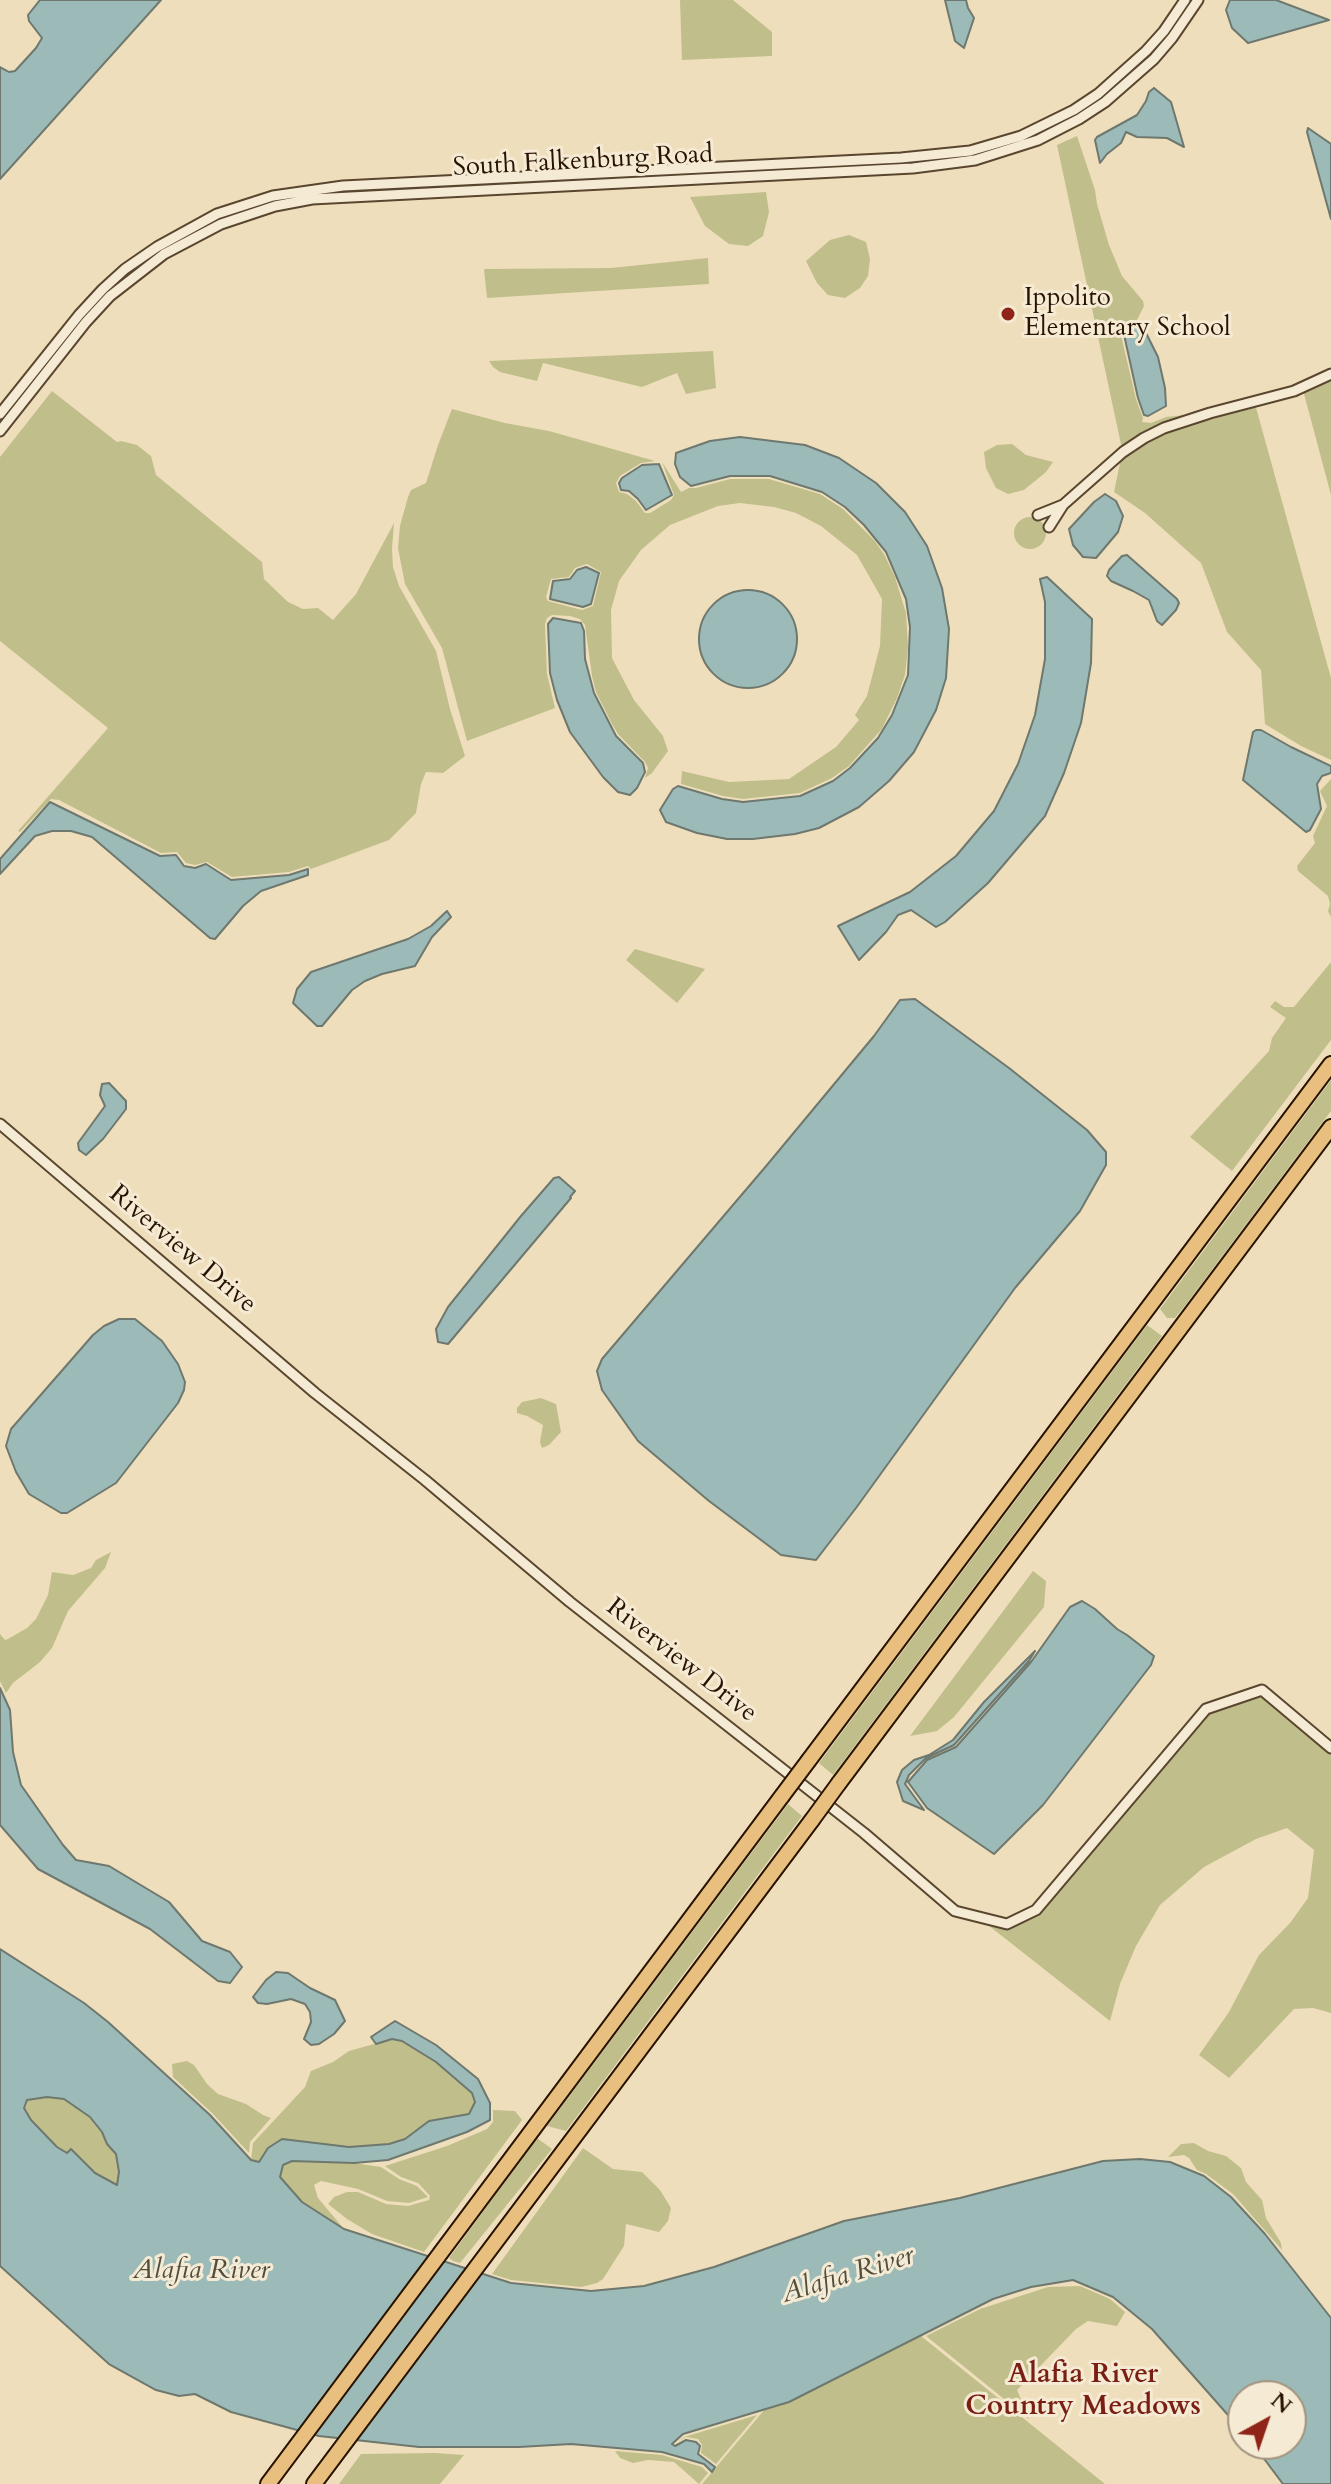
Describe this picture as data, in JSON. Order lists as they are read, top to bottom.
{
  "streets": {
    "street": ["South Falkenburg Road", "Riverview Drive"]
  },
  "districts": ["Alafia River Country Meadows"],
  "water": ["Alafia River"],
  "places": ["Ippolito Elementary School"],
  "north": "top right"
}
